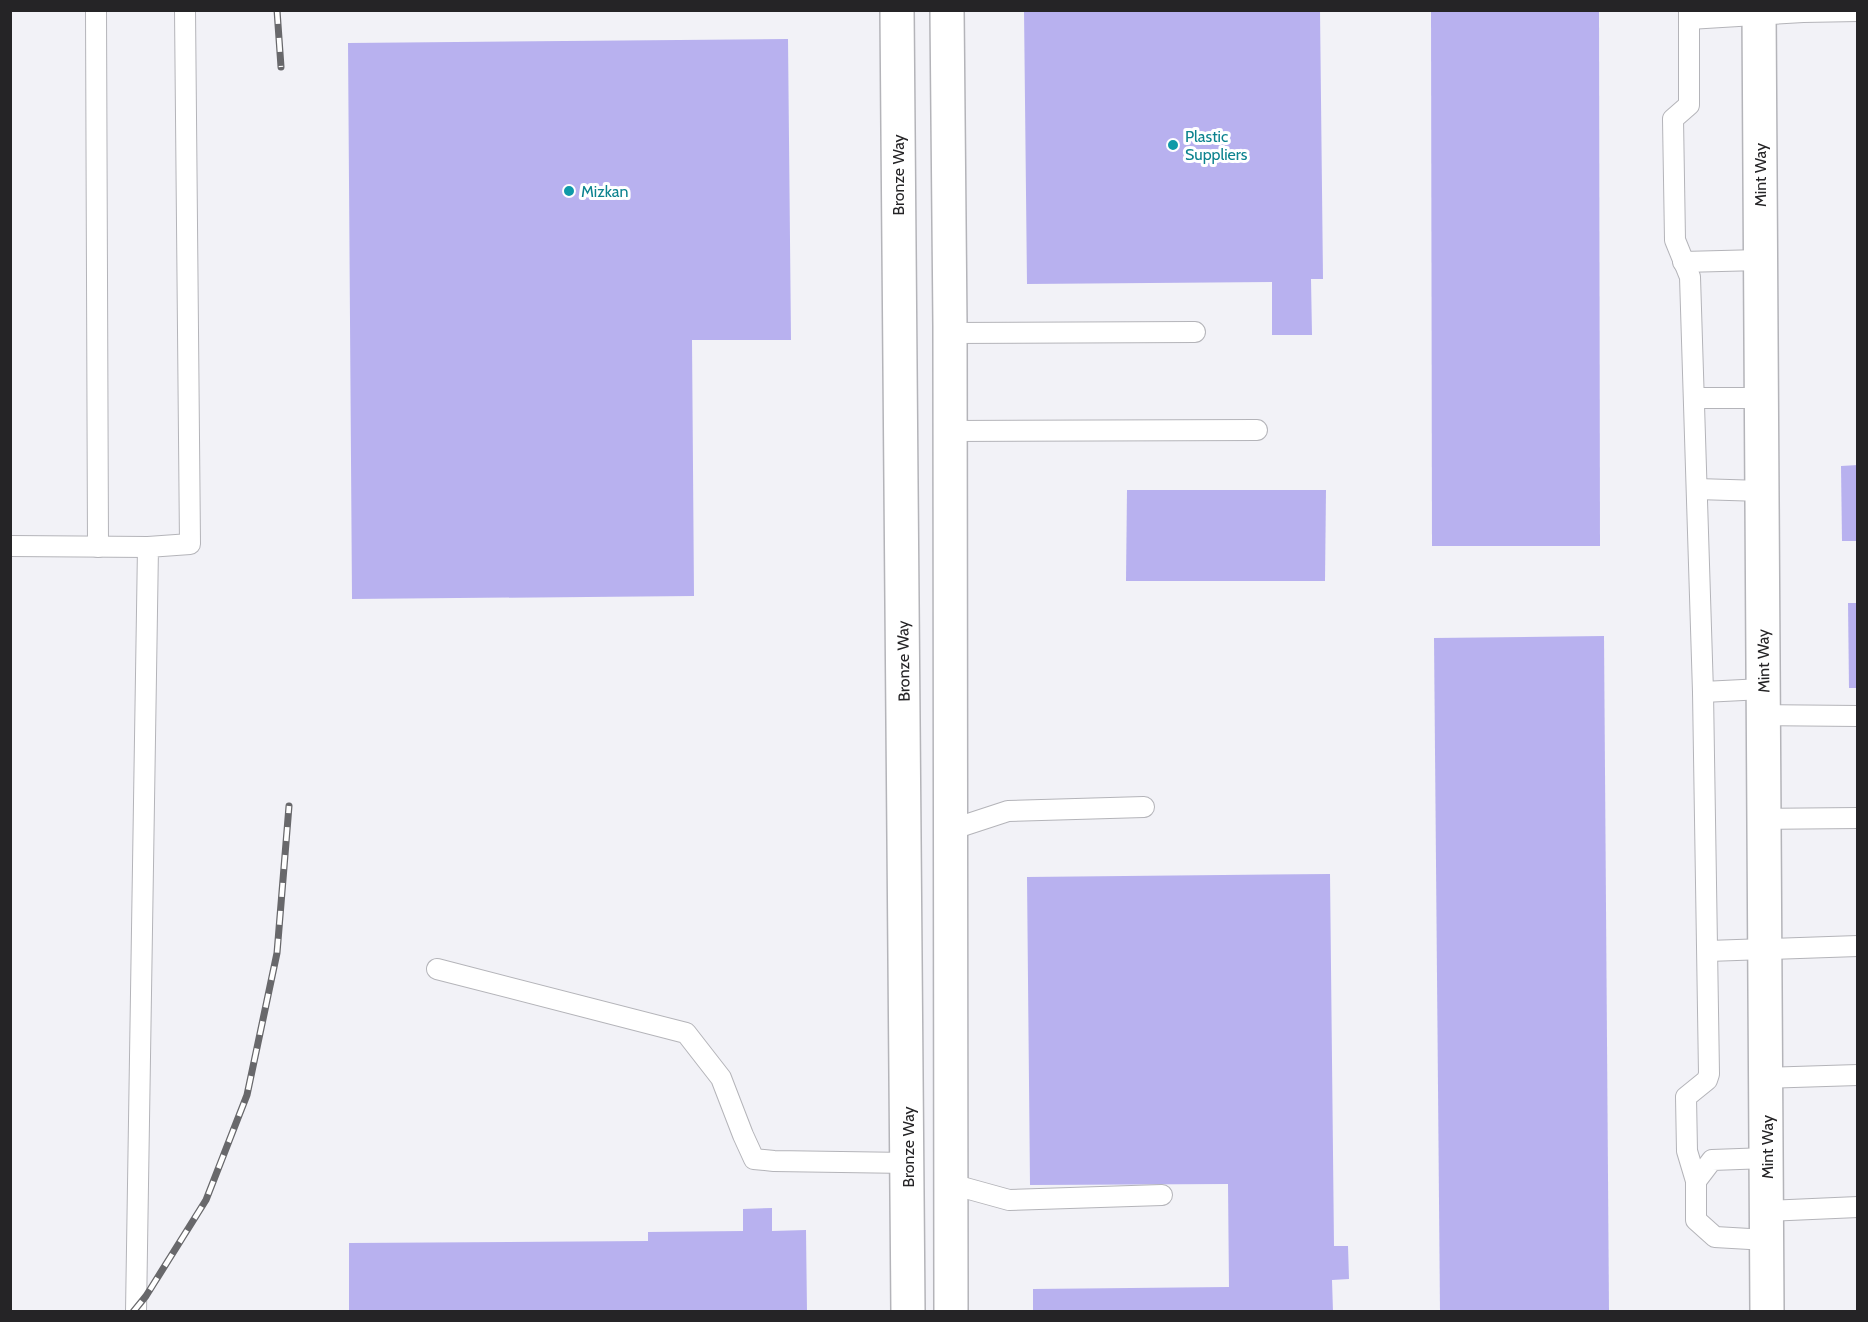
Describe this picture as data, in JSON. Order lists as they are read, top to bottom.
{
  "streets": {
    "street": ["Bronze Way", "Mint Way"]
  },
  "places": ["Plastic Suppliers", "Mizkan"]
}
